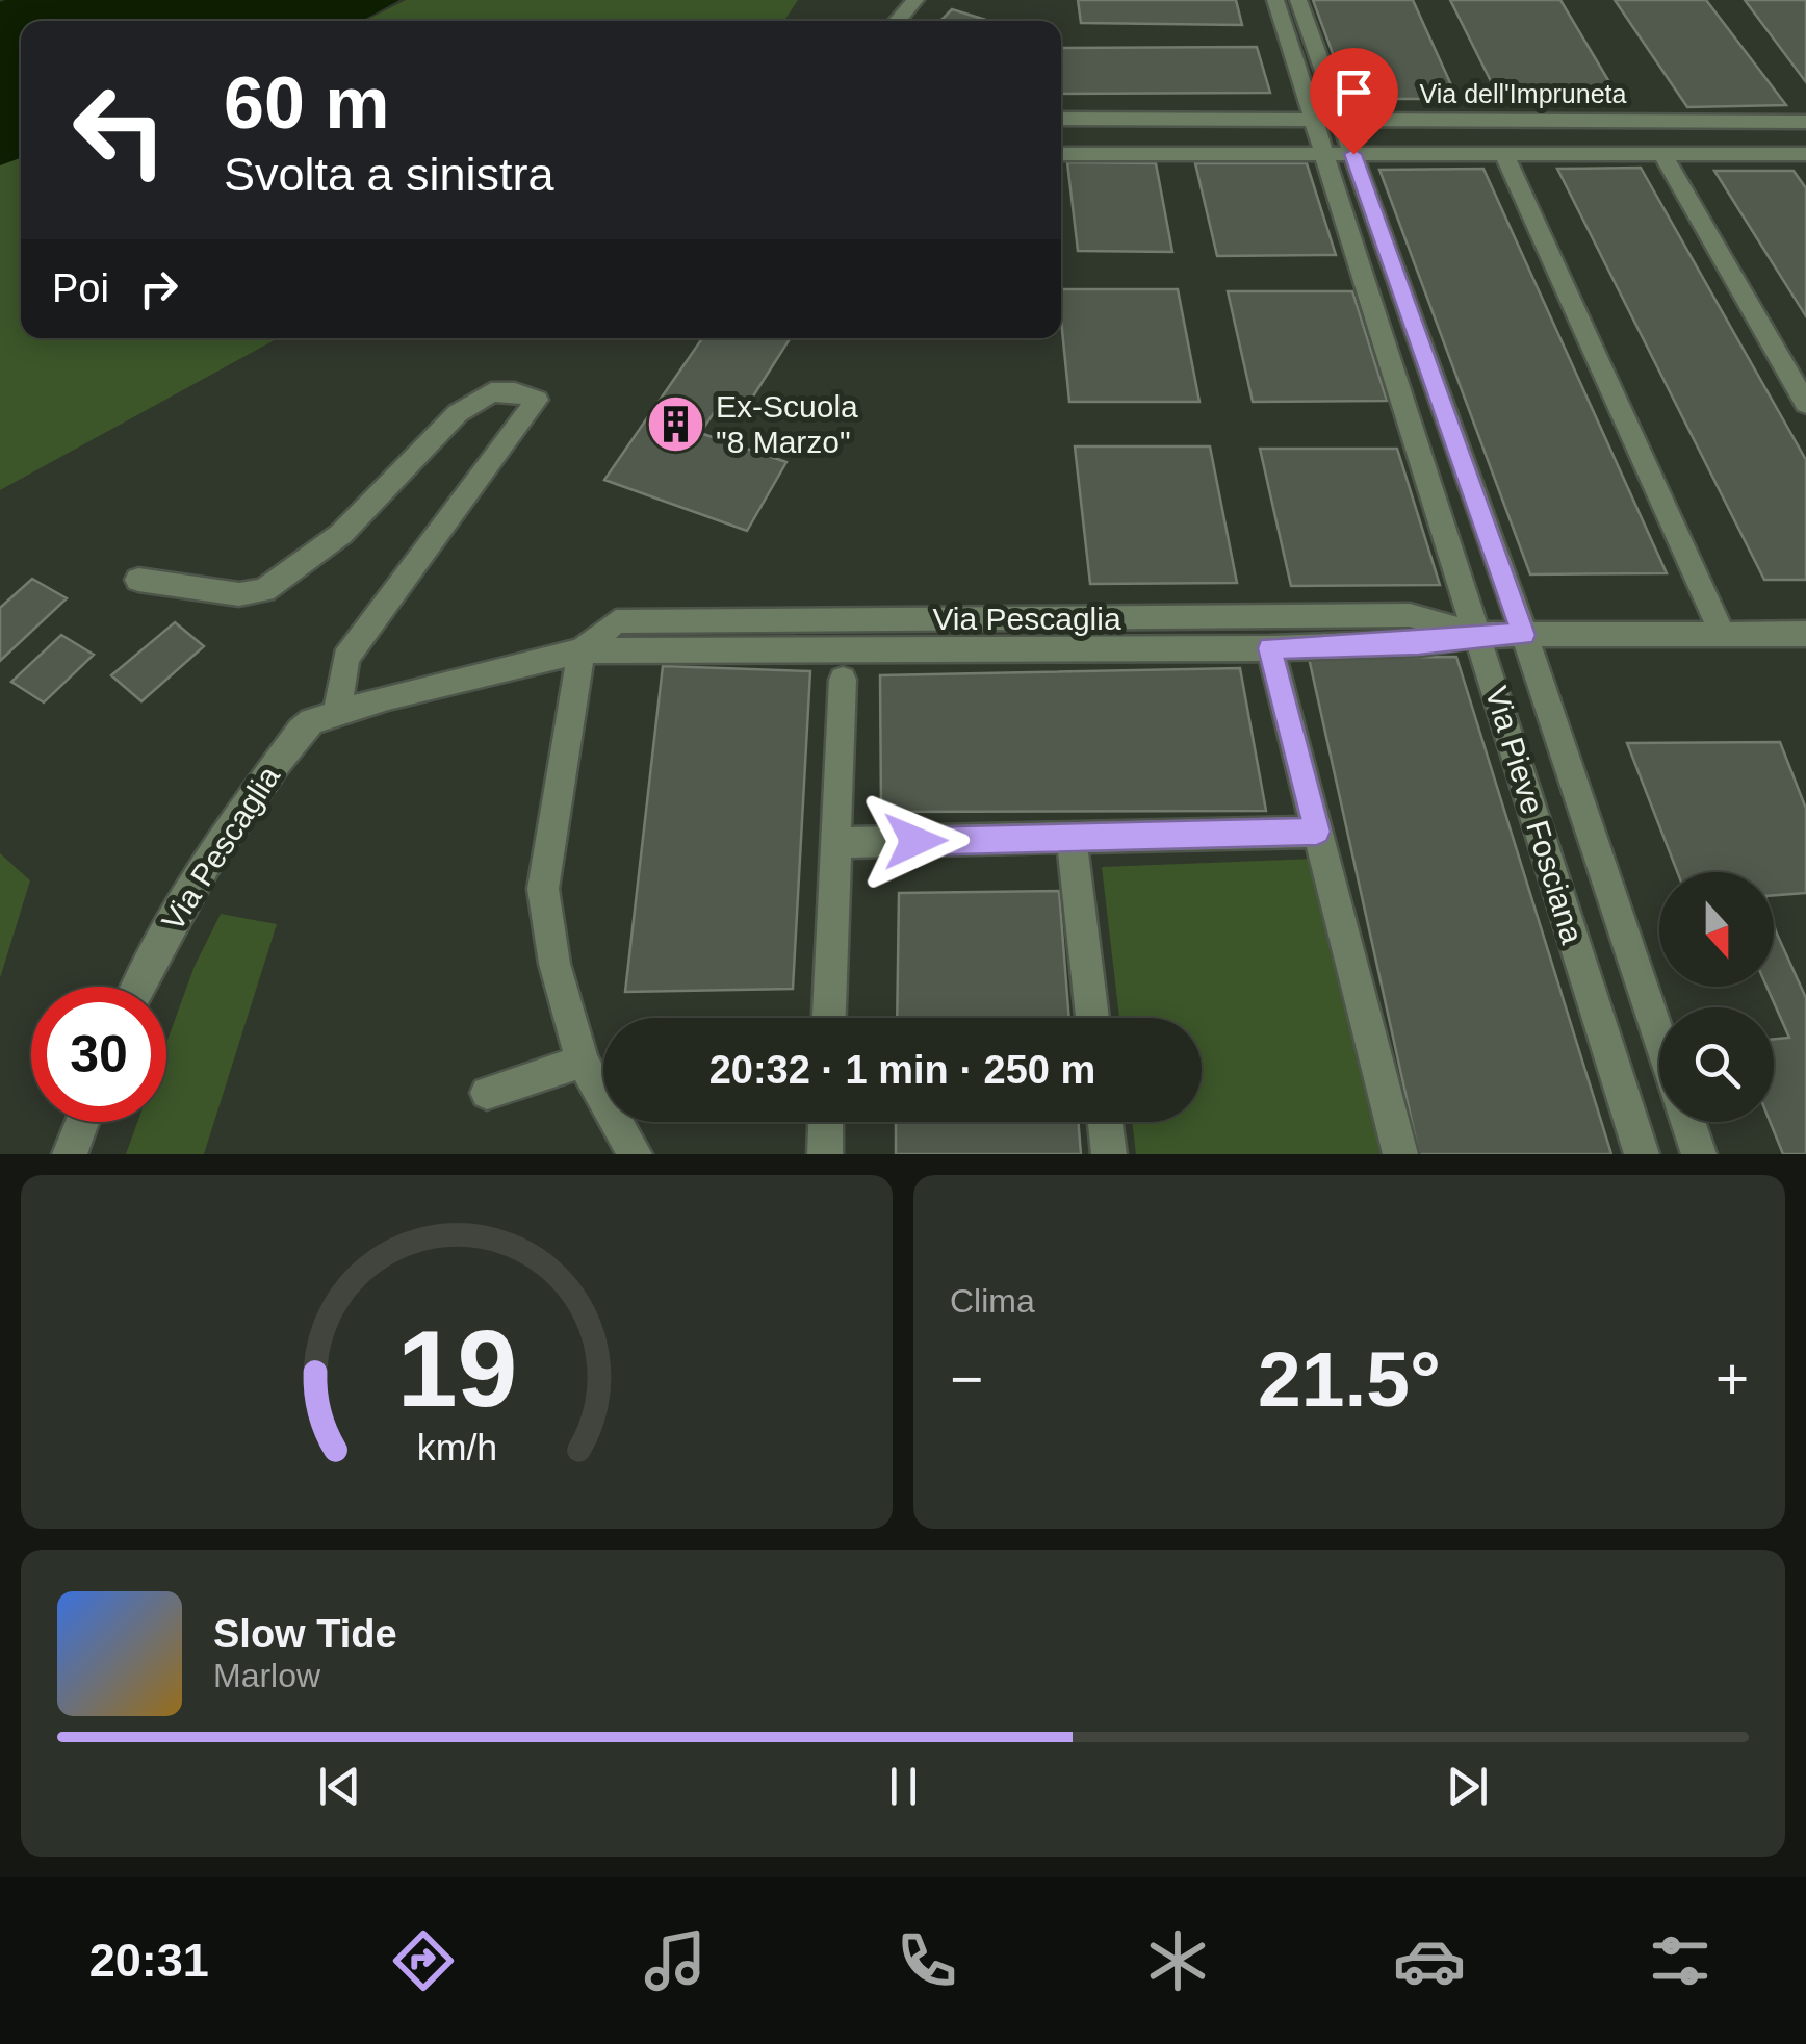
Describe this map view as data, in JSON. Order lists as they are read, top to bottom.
{
  "streets": {
    "street": ["Via dell'Impruneta", "Via Pescaglia", "Via Pieve Fosciana"]
  },
  "crossings": [
    ["Via dell'Impruneta", "Via Pieve Fosciana"],
    ["Via Pescaglia", "Via Pieve Fosciana"]
  ],
  "places": {
    "building": ["Ex-Scuola \"8 Marzo\""]
  },
  "north": "bottom",
  "page": {
    "turn": ["60 m", "Svolta a sinistra"],
    "then": "Poi",
    "limit": "30",
    "trip": "20:32 · 1 min · 250 m",
    "tile": "Clima",
    "heat": ["−", "21.5°", "+"],
    "song": ["Slow Tide", "Marlow"],
    "tabs": "20:31",
    "gauge": ["19", "km/h"]
  }
}
